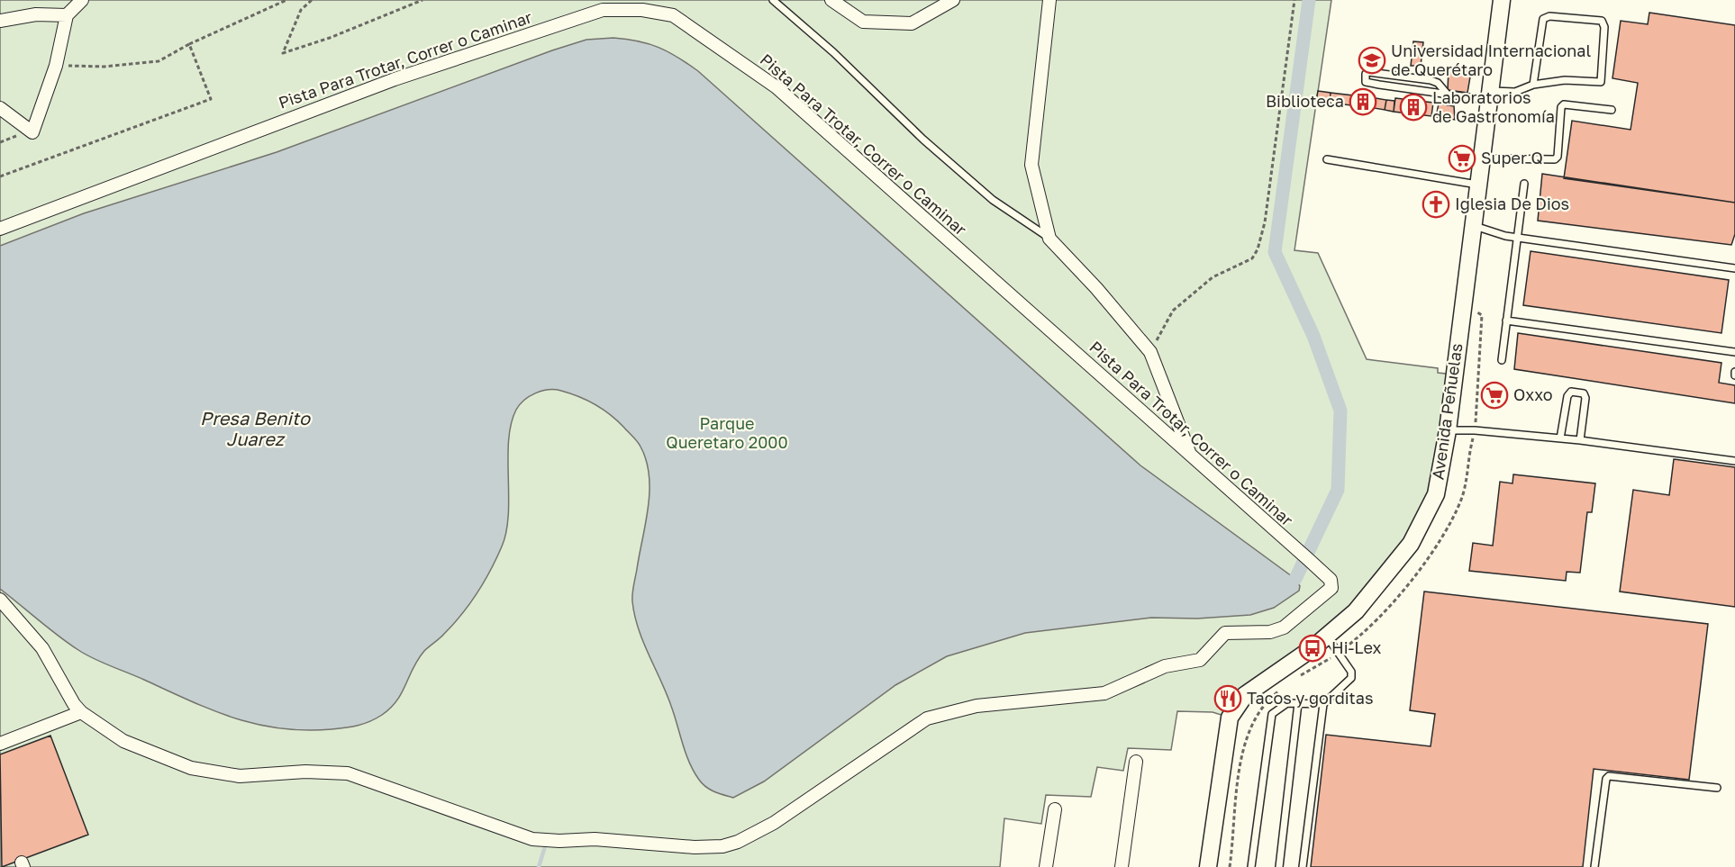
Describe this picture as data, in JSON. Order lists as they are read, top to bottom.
{
  "streets": {
    "street": ["Pista Para Trotar, Correr o Caminar", "Avenida Peñuelas"]
  },
  "water": ["Presa Benito Juarez"],
  "parks": ["Parque Queretaro 2000"],
  "places": {
    "school or university": ["Universidad Internacional de Querétaro"],
    "building": ["Biblioteca", "Laboratorios de Gastronomía"],
    "supermarket": ["Super Q", "Oxxo"],
    "church": ["Iglesia De Dios"],
    "bus stop": ["Hi-Lex"],
    "restaurant": ["Tacos y gorditas"]
  }
}
